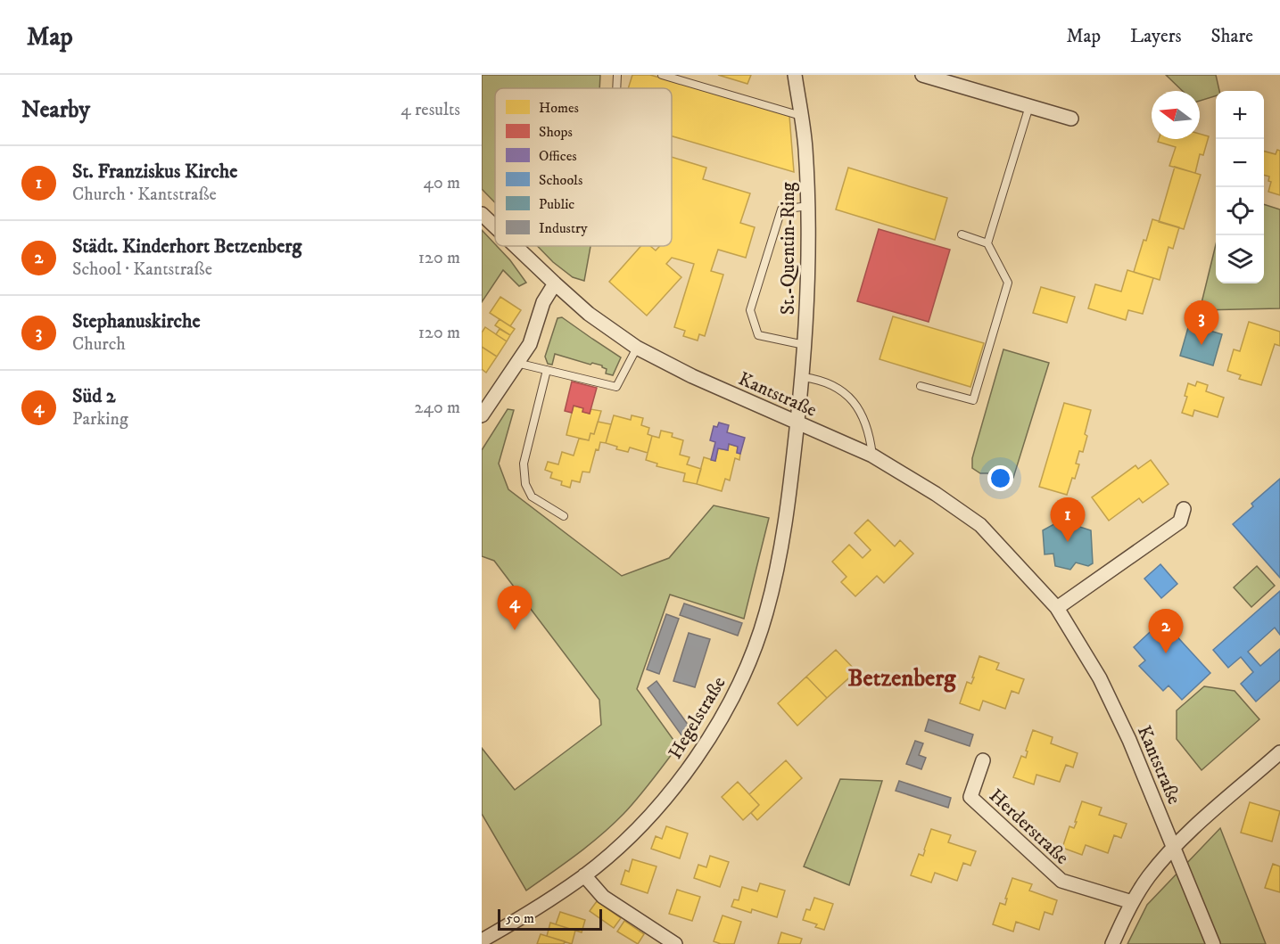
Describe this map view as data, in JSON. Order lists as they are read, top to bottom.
{
  "streets": {
    "street": [
      "St.-Quentin-Ring",
      "Kantstraße",
      "Hegelstraße",
      "Herderstraße"
    ]
  },
  "crossings": [
    ["St.-Quentin-Ring", "Kantstraße"],
    ["St.-Quentin-Ring", "Hegelstraße"],
    ["Kantstraße", "Hegelstraße"]
  ],
  "districts": ["Betzenberg"],
  "legend": [
    "Homes",
    "Shops",
    "Offices",
    "Schools",
    "Public",
    "Industry"
  ],
  "scale_bar": "50 m",
  "north": "left",
  "page": {
    "header": "Map",
    "nav": ["Map", "Layers", "Share"],
    "heading": ["Nearby", "4 results"],
    "map_buttons": ["+", "−"],
    "list": [
      {
        "mark": "1",
        "name": "St. Franziskus Kirche",
        "note": "Church · Kantstraße",
        "value": "40 m"
      },
      {
        "mark": "2",
        "name": "Städt. Kinderhort Betzenberg",
        "note": "School · Kantstraße",
        "value": "120 m"
      },
      {
        "mark": "3",
        "name": "Stephanuskirche",
        "note": "Church",
        "value": "120 m"
      },
      {
        "mark": "4",
        "name": "Süd 2",
        "note": "Parking",
        "value": "240 m"
      }
    ],
    "pins": [
      "3",
      "1",
      "4",
      "2"
    ],
    "scale": "50 m"
  }
}
